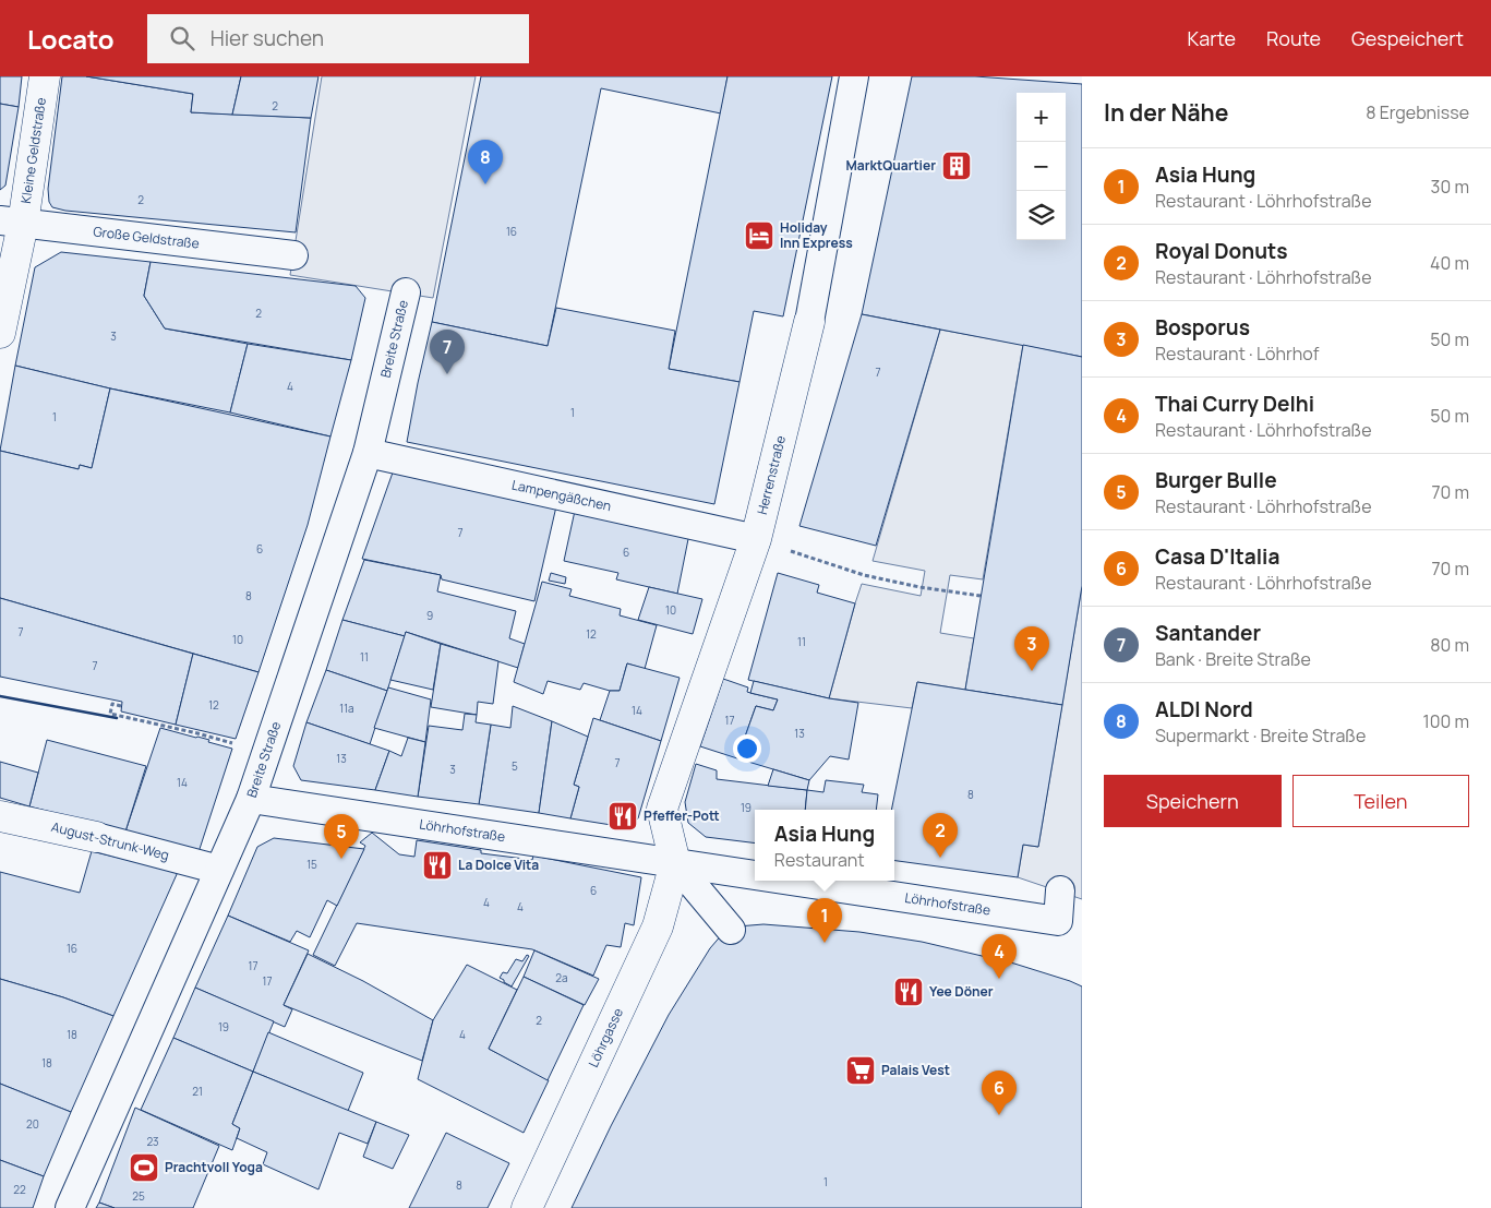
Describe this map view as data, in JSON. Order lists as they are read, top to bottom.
{
  "streets": {
    "street": [
      "Kleine Geldstraße",
      "Große Geldstraße",
      "Breite Straße",
      "Herrenstraße",
      "Lampengäßchen",
      "Löhrhofstraße",
      "August-Strunk-Weg",
      "Löhrgasse"
    ]
  },
  "crossings": [
    ["Kleine Geldstraße", "Große Geldstraße"],
    ["Breite Straße", "Lampengäßchen"],
    ["Breite Straße", "Löhrhofstraße"],
    ["Breite Straße", "August-Strunk-Weg"],
    ["Herrenstraße", "Lampengäßchen"],
    ["Herrenstraße", "Löhrhofstraße"],
    ["Herrenstraße", "Löhrgasse"],
    ["Löhrhofstraße", "Löhrgasse"]
  ],
  "places": {
    "building": ["MarktQuartier"],
    "hotel": ["Holiday Inn Express"],
    "restaurant": ["Pfeffer-Pott", "La Dolce Vita", "Yee Döner"],
    "supermarket": ["Palais Vest"],
    "sports": ["Prachtvoll Yoga"]
  },
  "house_numbers": [
    "2",
    "2",
    "16",
    "2",
    "3",
    "7",
    "4",
    "1",
    "1",
    "7",
    "6",
    "6",
    "8",
    "10",
    "9",
    "7",
    "12",
    "10",
    "11",
    "11",
    "7",
    "12",
    "11a",
    "14",
    "17",
    "13",
    "13",
    "7",
    "5",
    "3",
    "14",
    "8",
    "19",
    "15",
    "6",
    "4",
    "4",
    "16",
    "17",
    "2a",
    "17",
    "2",
    "19",
    "18",
    "4",
    "18",
    "21",
    "20",
    "23",
    "1",
    "8",
    "22",
    "25"
  ],
  "page": {
    "header": "Locato",
    "search": "Hier suchen",
    "nav": ["Karte", "Route", "Gespeichert"],
    "heading": ["In der Nähe", "8 Ergebnisse"],
    "map_buttons": ["+", "−"],
    "pins": [
      "8",
      "7",
      "3",
      "2",
      "5",
      "1",
      "4",
      "6"
    ],
    "list": [
      {
        "mark": "1",
        "name": "Asia Hung",
        "note": "Restaurant · Löhrhofstraße",
        "value": "30 m"
      },
      {
        "mark": "2",
        "name": "Royal Donuts",
        "note": "Restaurant · Löhrhofstraße",
        "value": "40 m"
      },
      {
        "mark": "3",
        "name": "Bosporus",
        "note": "Restaurant · Löhrhof",
        "value": "50 m"
      },
      {
        "mark": "4",
        "name": "Thai Curry Delhi",
        "note": "Restaurant · Löhrhofstraße",
        "value": "50 m"
      },
      {
        "mark": "5",
        "name": "Burger Bulle",
        "note": "Restaurant · Löhrhofstraße",
        "value": "70 m"
      },
      {
        "mark": "6",
        "name": "Casa D'Italia",
        "note": "Restaurant · Löhrhofstraße",
        "value": "70 m"
      },
      {
        "mark": "7",
        "name": "Santander",
        "note": "Bank · Breite Straße",
        "value": "80 m"
      },
      {
        "mark": "8",
        "name": "ALDI Nord",
        "note": "Supermarkt · Breite Straße",
        "value": "100 m"
      }
    ],
    "buttons": ["Speichern", "Teilen"],
    "popup": ["Asia Hung", "Restaurant"]
  }
}
